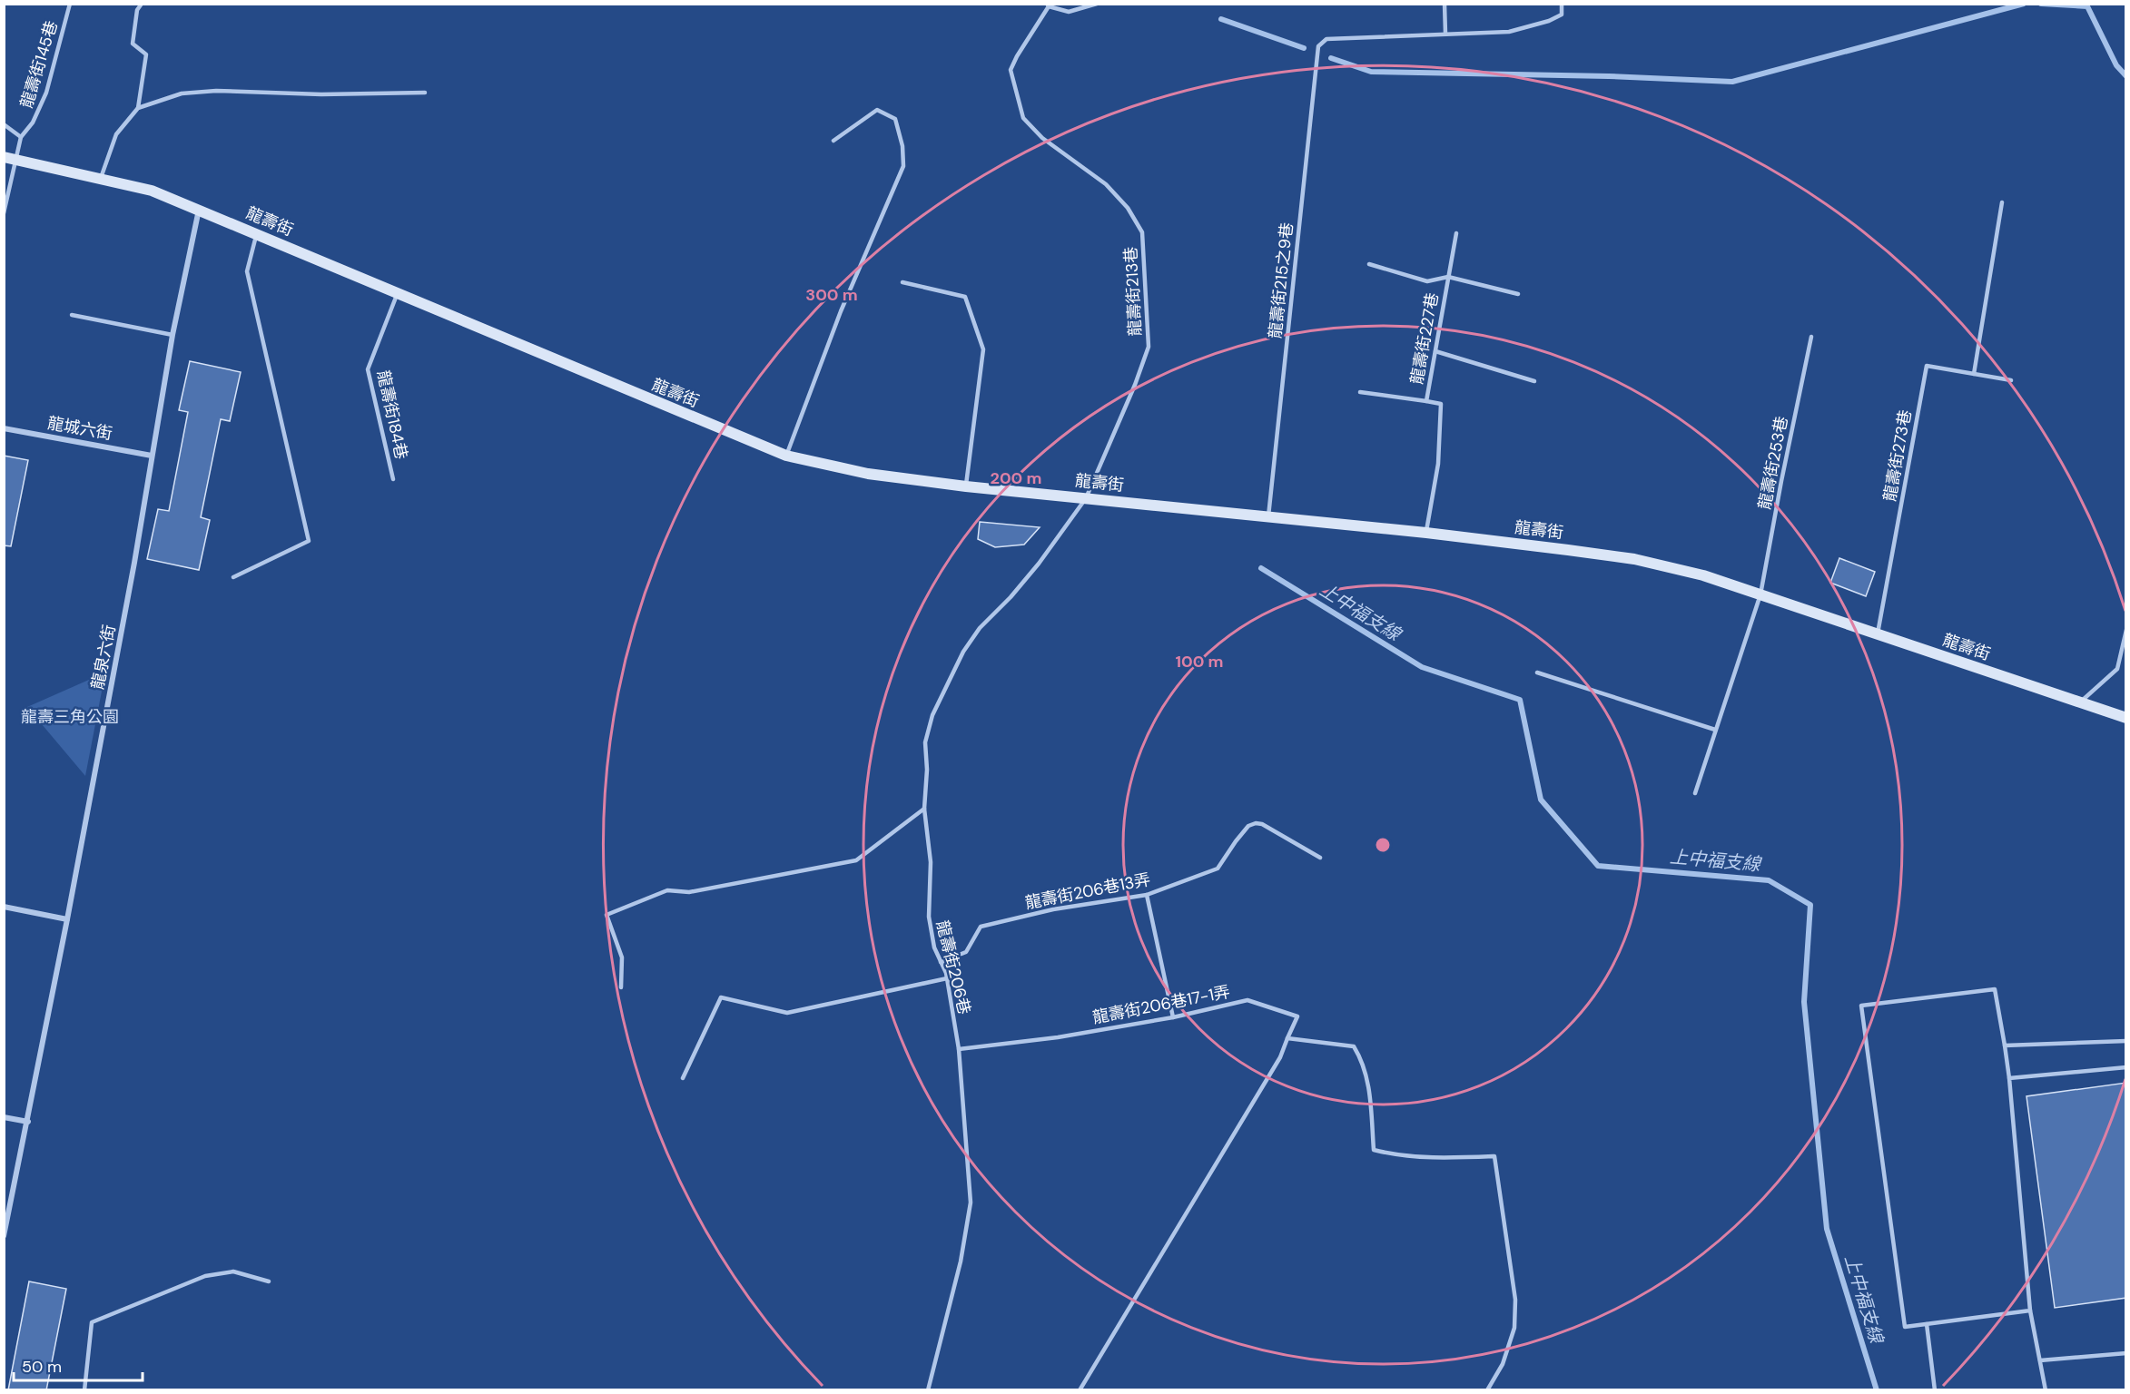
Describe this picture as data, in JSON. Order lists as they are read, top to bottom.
{
  "streets": {
    "street": ["龍壽街", "龍城六街", "龍泉六街"],
    "lane": [
      "龍壽街145巷",
      "龍壽街215之9巷",
      "龍壽街213巷",
      "龍壽街227巷",
      "龍壽街184巷",
      "龍壽街273巷",
      "龍壽街253巷",
      "龍壽街206巷13弄",
      "龍壽街206巷",
      "龍壽街206巷17-1弄"
    ]
  },
  "crossings": [
    ["龍壽街145巷", "龍壽街"],
    ["龍壽街", "龍壽街215之9巷"],
    ["龍壽街", "龍壽街213巷"],
    ["龍壽街", "龍壽街227巷"],
    ["龍壽街", "龍壽街184巷"],
    ["龍壽街", "龍壽街273巷"],
    ["龍壽街", "龍壽街253巷"],
    ["龍壽街", "龍泉六街"],
    ["龍壽街", "龍壽街206巷"],
    ["龍壽街213巷", "龍壽街206巷"],
    ["龍城六街", "龍泉六街"],
    ["龍壽街206巷13弄", "龍壽街206巷"],
    ["龍壽街206巷", "龍壽街206巷17-1弄"]
  ],
  "water": ["上中福支線"],
  "parks": ["龍壽三角公園"],
  "scale_bar": "50 m",
  "rings": ["300 m", "200 m", "100 m"]
}
